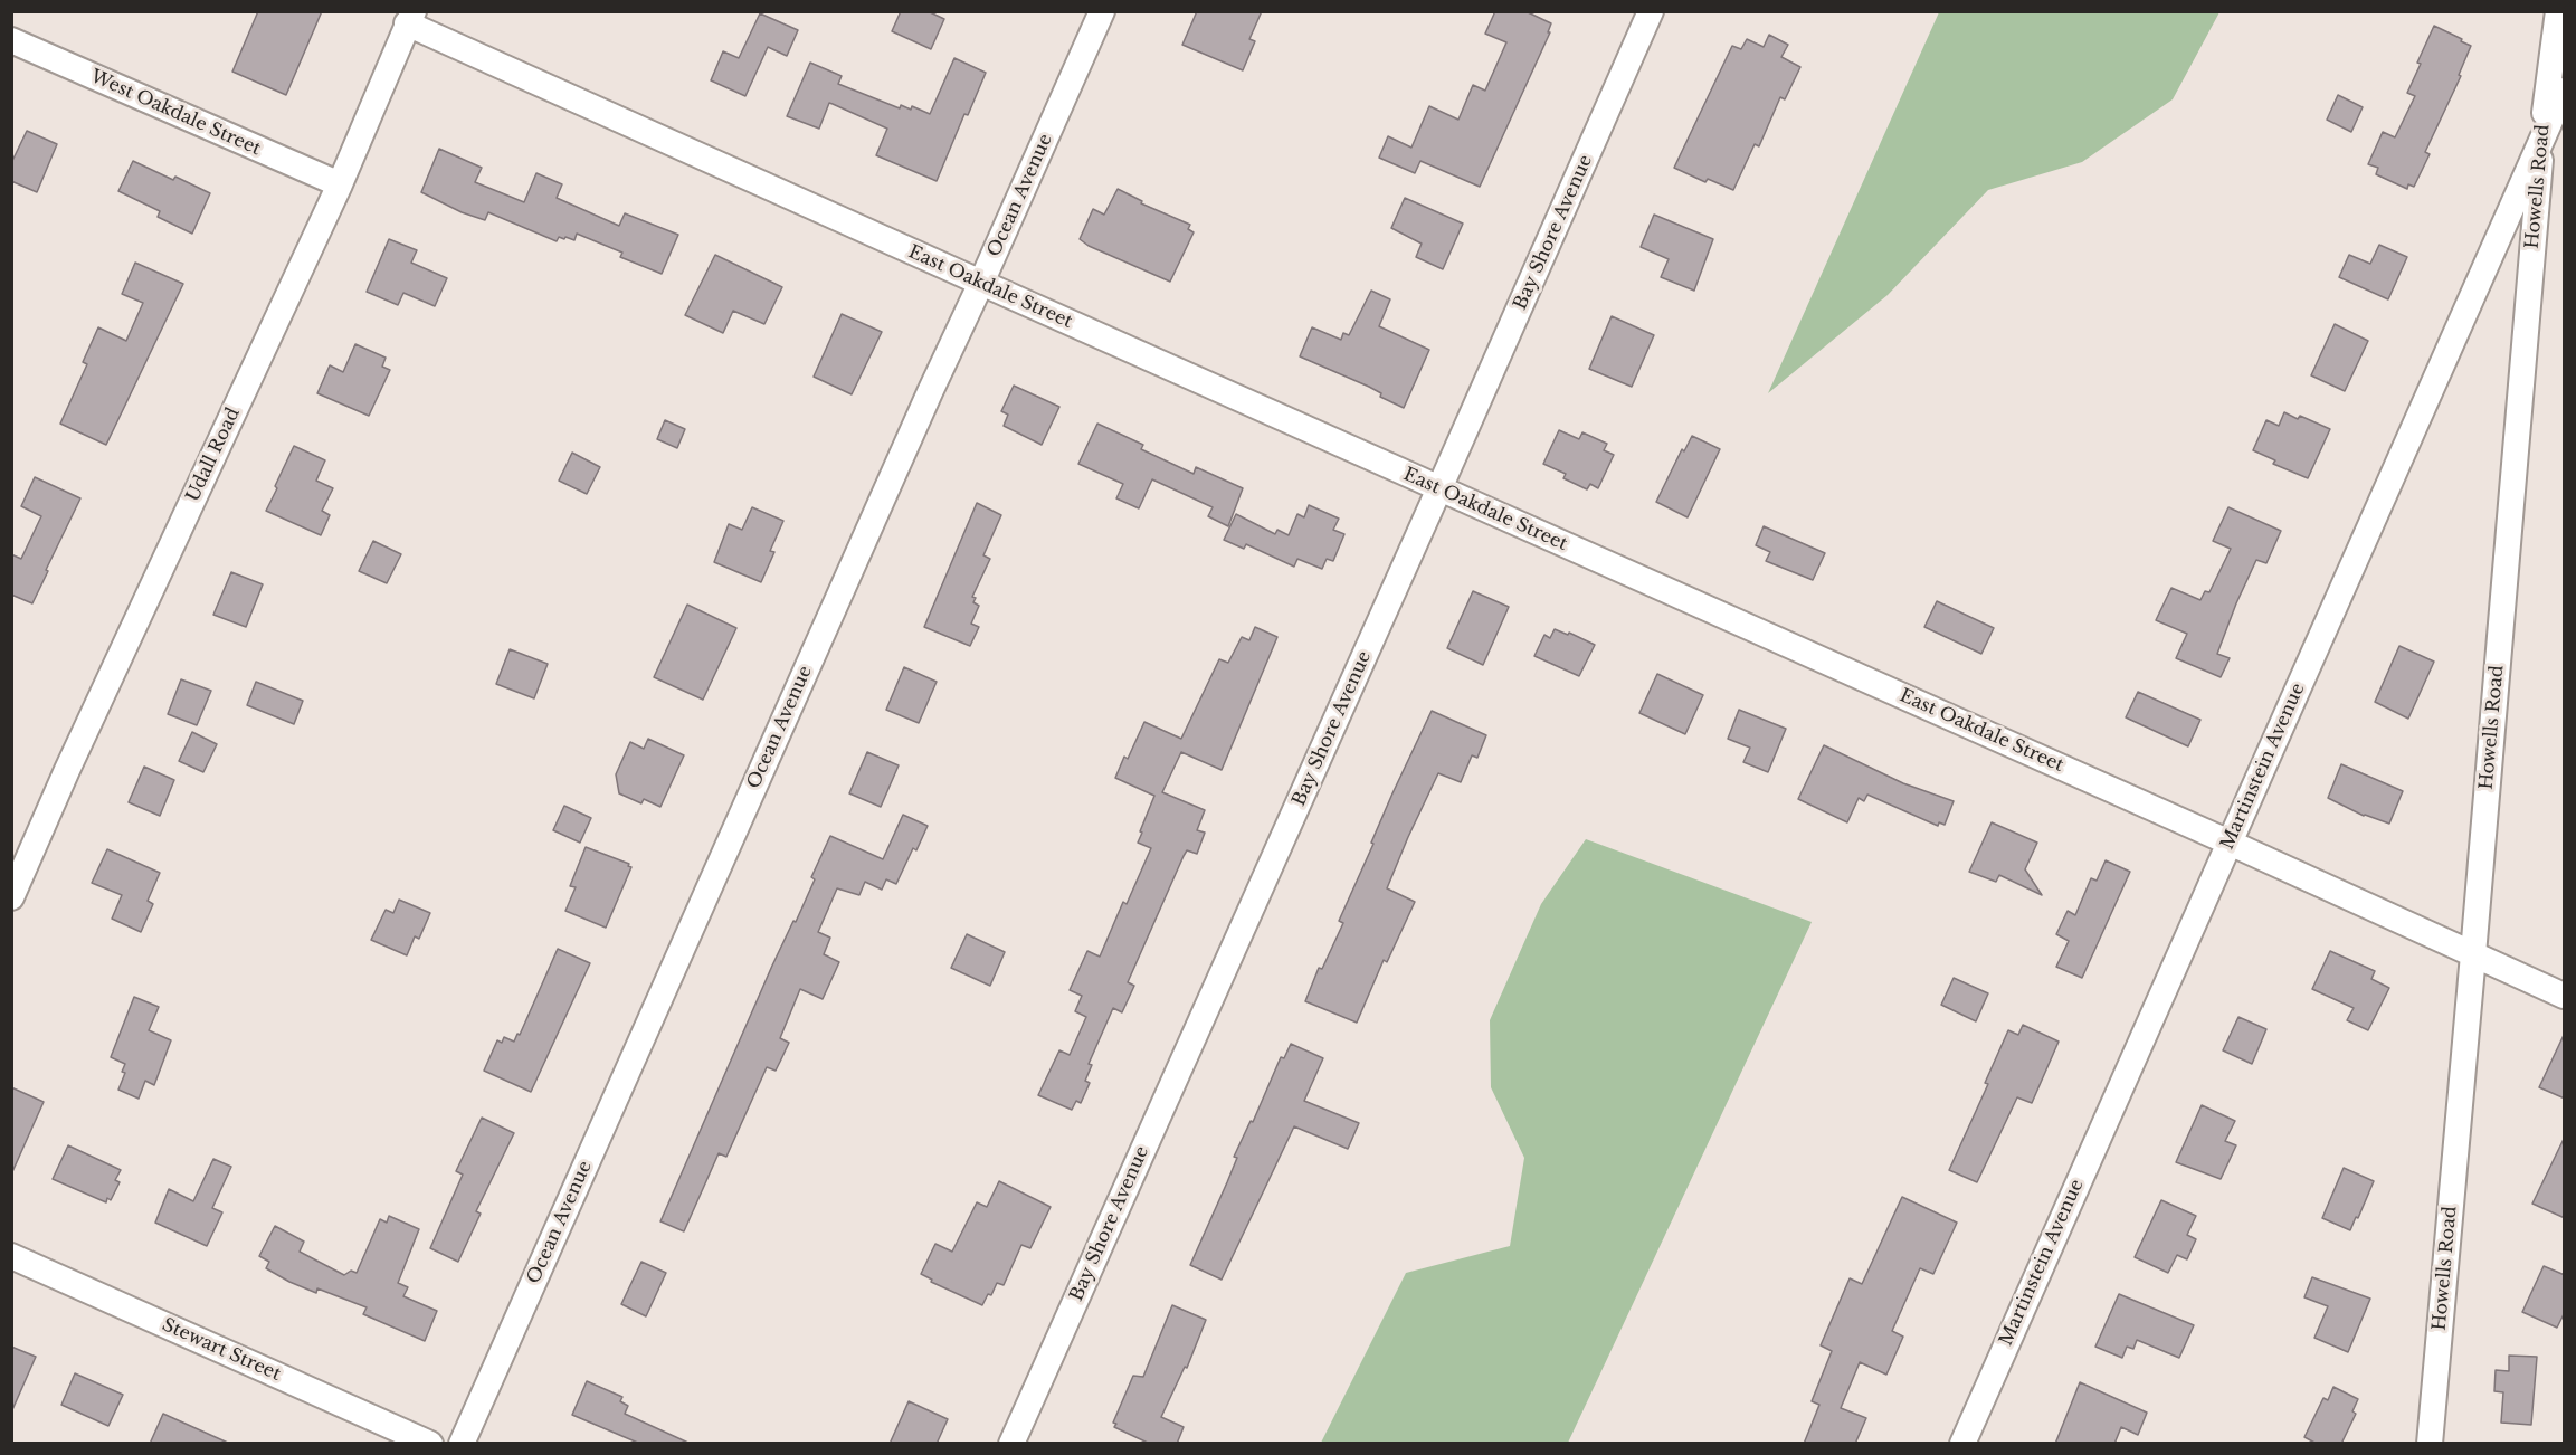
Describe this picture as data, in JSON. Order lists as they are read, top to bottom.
{
  "streets": {
    "street": [
      "West Oakdale Street",
      "Howells Road",
      "Ocean Avenue",
      "Bay Shore Avenue",
      "East Oakdale Street",
      "Udall Road",
      "Martinstein Avenue",
      "Stewart Street"
    ]
  },
  "crossings": [
    ["West Oakdale Street", "Udall Road"],
    ["Howells Road", "East Oakdale Street"],
    ["Howells Road", "Martinstein Avenue"],
    ["Ocean Avenue", "East Oakdale Street"],
    ["Bay Shore Avenue", "East Oakdale Street"],
    ["East Oakdale Street", "Udall Road"],
    ["East Oakdale Street", "Martinstein Avenue"]
  ]
}
